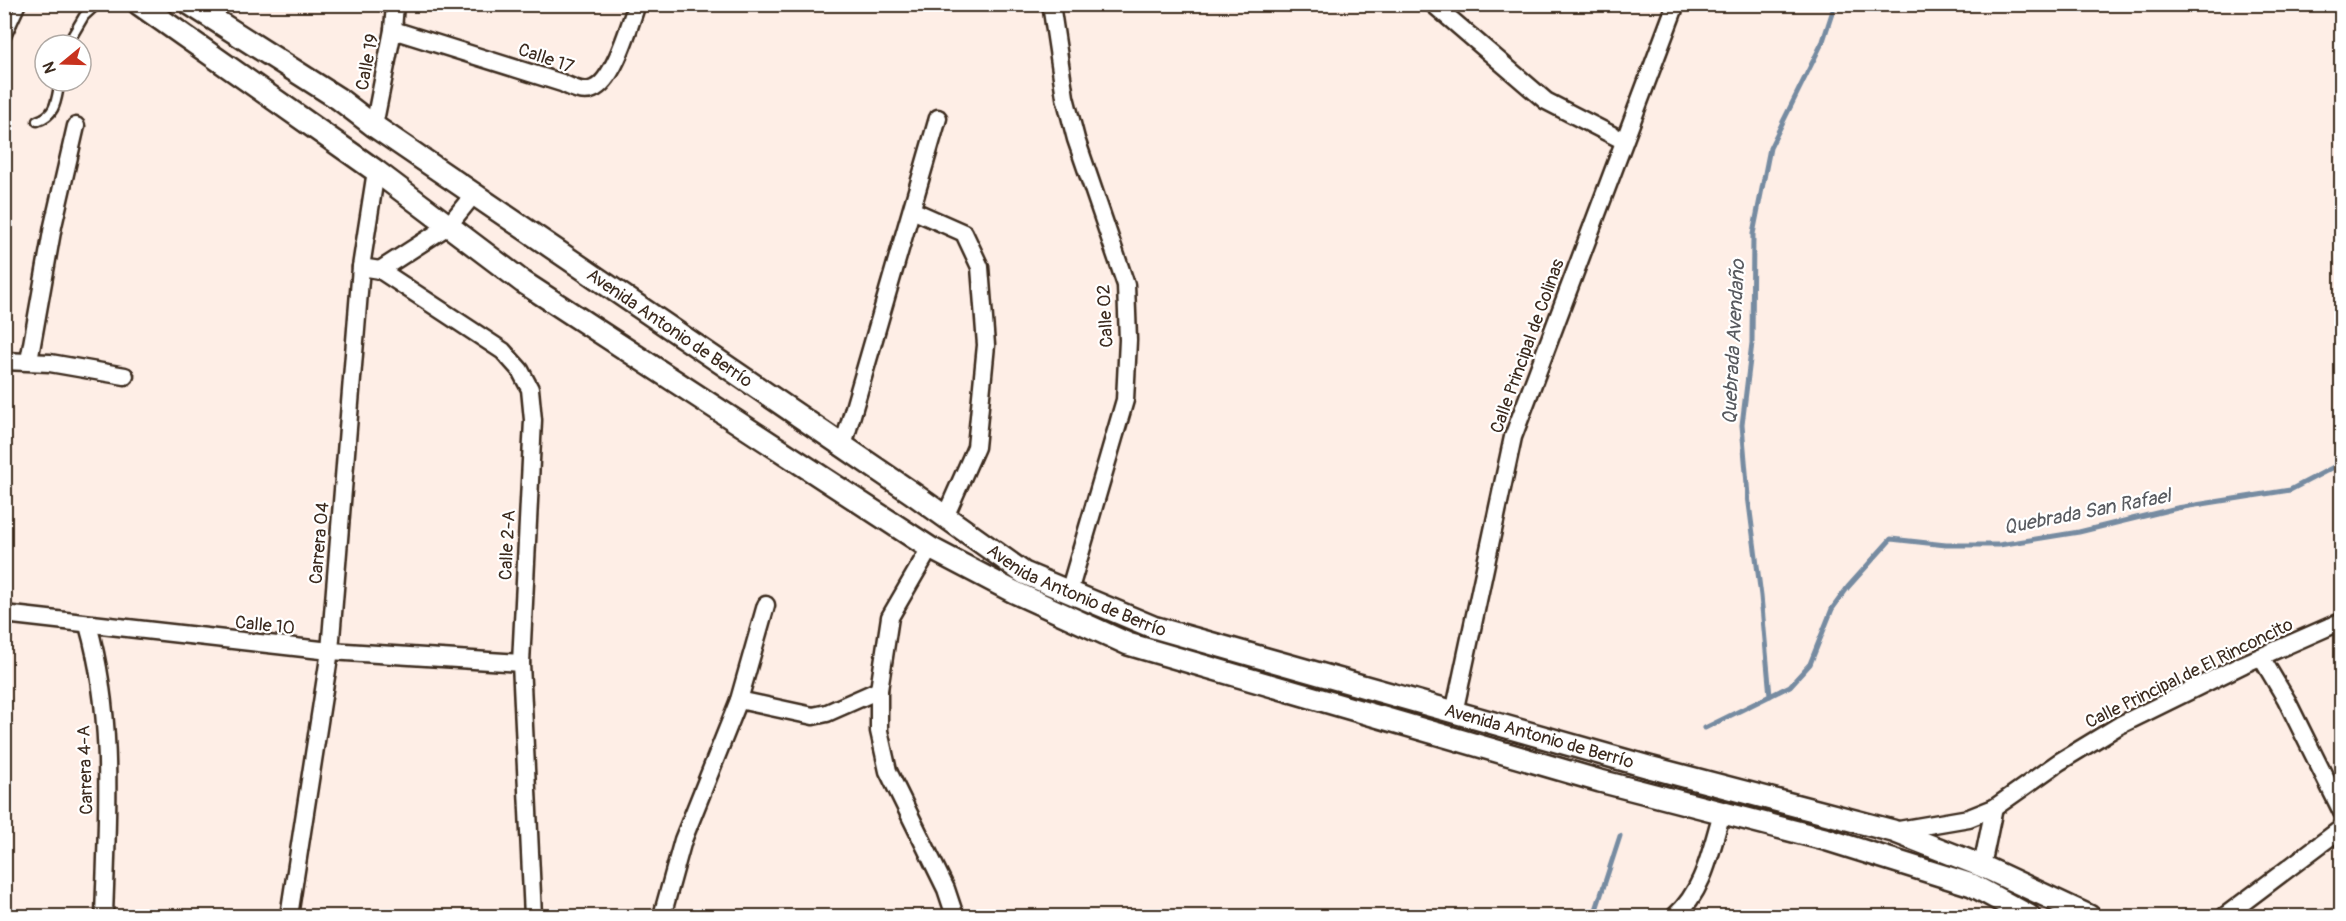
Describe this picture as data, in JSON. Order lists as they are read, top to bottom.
{
  "streets": {
    "street": [
      "Calle 17",
      "Calle 19",
      "Calle 02",
      "Avenida Antonio de Berrío",
      "Calle Principal de Colinas",
      "Carrera 04",
      "Calle 2-A",
      "Calle 10",
      "Calle Principal de El Rinconcito",
      "Carrera 4-A"
    ]
  },
  "crossings": [
    ["Calle 17", "Calle 19"],
    ["Calle 19", "Avenida Antonio de Berrío"],
    ["Calle 02", "Avenida Antonio de Berrío"],
    ["Avenida Antonio de Berrío", "Calle Principal de Colinas"],
    ["Avenida Antonio de Berrío", "Carrera 04"],
    ["Avenida Antonio de Berrío", "Calle Principal de El Rinconcito"],
    ["Carrera 04", "Calle 2-A"],
    ["Carrera 04", "Calle 10"],
    ["Calle 2-A", "Calle 10"],
    ["Calle 10", "Carrera 4-A"]
  ],
  "water": ["Quebrada Avendaño", "Quebrada San Rafael"],
  "north": "left"
}
